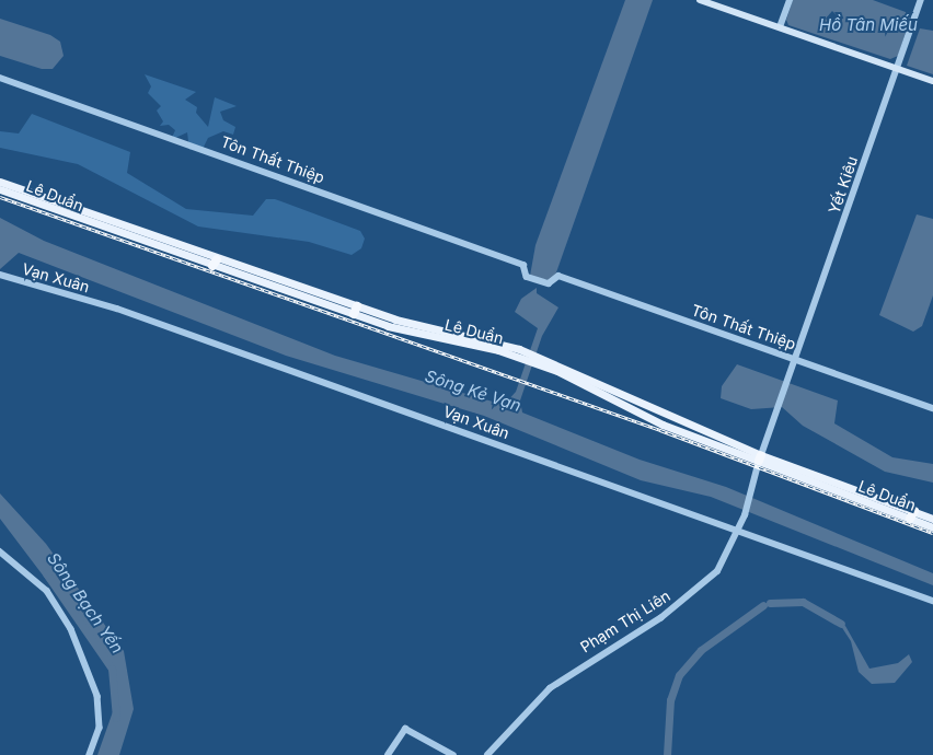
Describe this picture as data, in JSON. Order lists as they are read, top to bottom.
{
  "streets": {
    "main road": ["Lê Duẩn"],
    "street": [
      "Tôn Thất Thiệp",
      "Yết Kiêu",
      "Vạn Xuân",
      "Phạm Thị Liên"
    ]
  },
  "crossings": [
    ["Tôn Thất Thiệp", "Yết Kiêu"],
    ["Yết Kiêu", "Lê Duẩn"],
    ["Yết Kiêu", "Phạm Thị Liên"],
    ["Lê Duẩn", "Phạm Thị Liên"],
    ["Vạn Xuân", "Phạm Thị Liên"]
  ],
  "water": ["Hồ Tân Miếu", "Sông Kẻ Vạn", "Sông Bạch Yến"]
}
